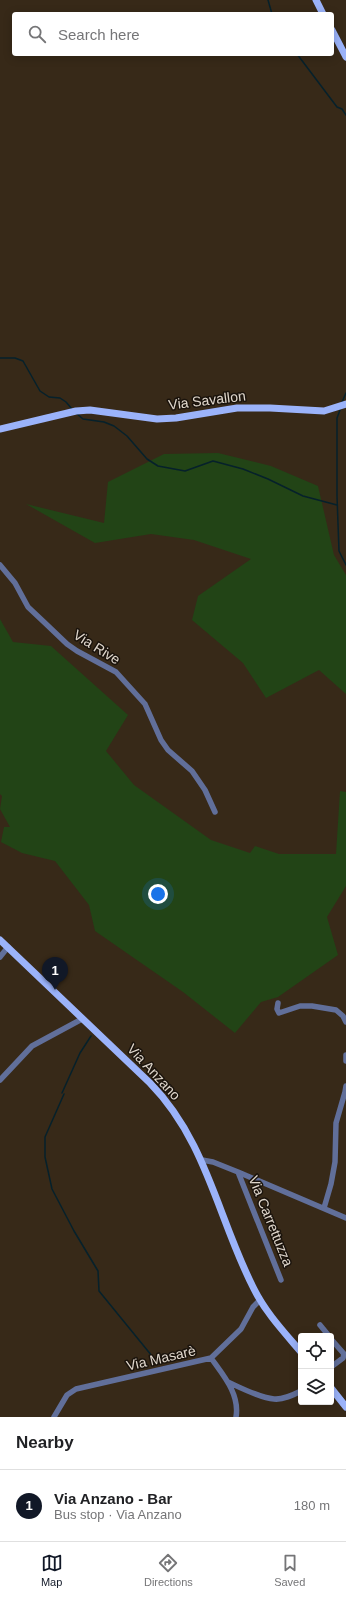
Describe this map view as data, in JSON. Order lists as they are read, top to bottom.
{
  "streets": {
    "main road": ["Via Savallon", "Via Anzano"],
    "street": ["Via Rive", "Via Carrettuzza", "Via Masarè"]
  },
  "crossings": [
    ["Via Anzano", "Via Carrettuzza"],
    ["Via Anzano", "Via Masarè"]
  ],
  "page": {
    "search": "Search here",
    "pins": "1",
    "heading": "Nearby",
    "list": [
      {
        "mark": "1",
        "name": "Via Anzano - Bar",
        "note": "Bus stop · Via Anzano",
        "value": "180 m"
      }
    ],
    "nav": ["Map", "Directions", "Saved"]
  }
}
